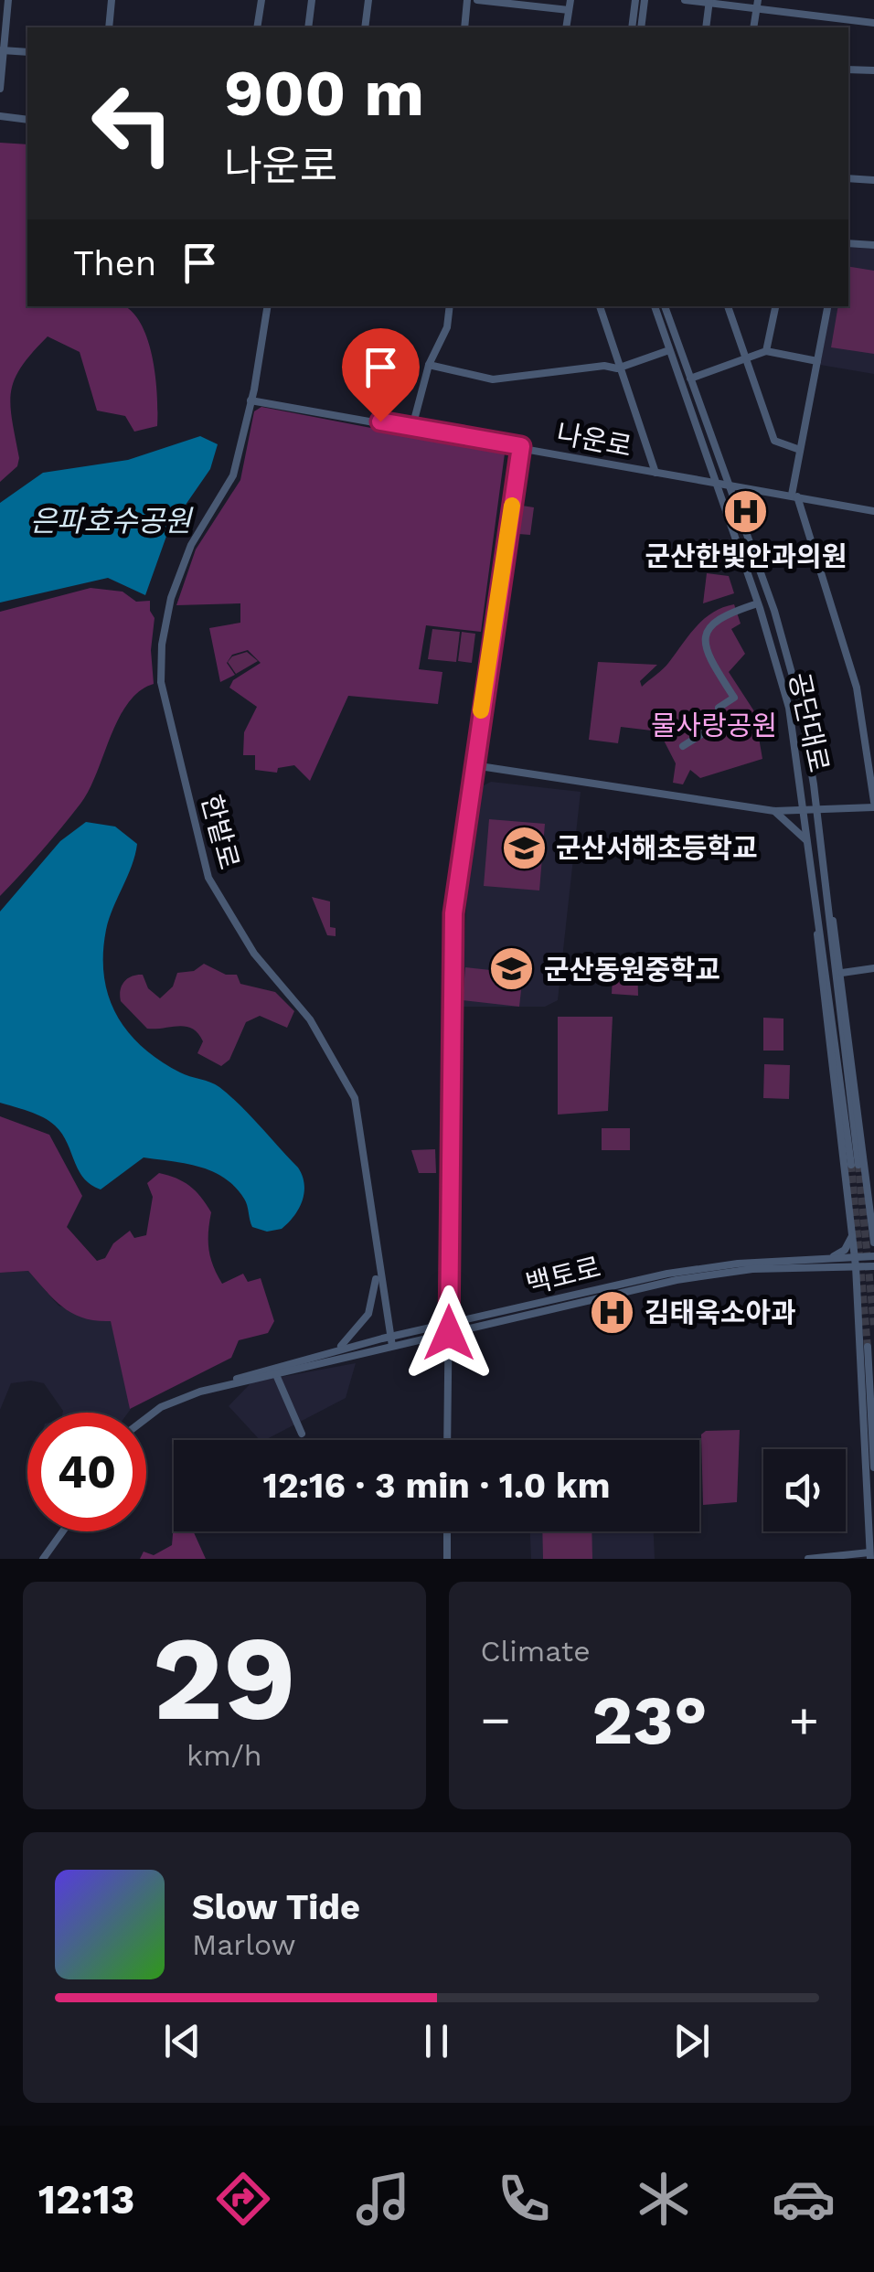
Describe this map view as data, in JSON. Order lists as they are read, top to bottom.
{
  "streets": {
    "street": [
      "나운로",
      "공단대로",
      "한밭로",
      "백토로"
    ]
  },
  "crossings": [
    ["나운로", "공단대로"],
    ["나운로", "한밭로"],
    ["한밭로", "백토로"]
  ],
  "water": ["은파호수공원"],
  "parks": ["물사랑공원"],
  "places": {
    "hospital": ["군산한빛안과의원", "김태욱소아과"],
    "school or university": ["군산서해초등학교", "군산동원중학교"]
  },
  "page": {
    "turn": ["900 m", "나운로"],
    "then": "Then",
    "limit": "40",
    "trip": "12:16 · 3 min · 1.0 km",
    "tile": [
      ["29", "km/h"],
      "Climate"
    ],
    "heat": ["−", "23°", "+"],
    "song": ["Slow Tide", "Marlow"],
    "tabs": "12:13"
  }
}
